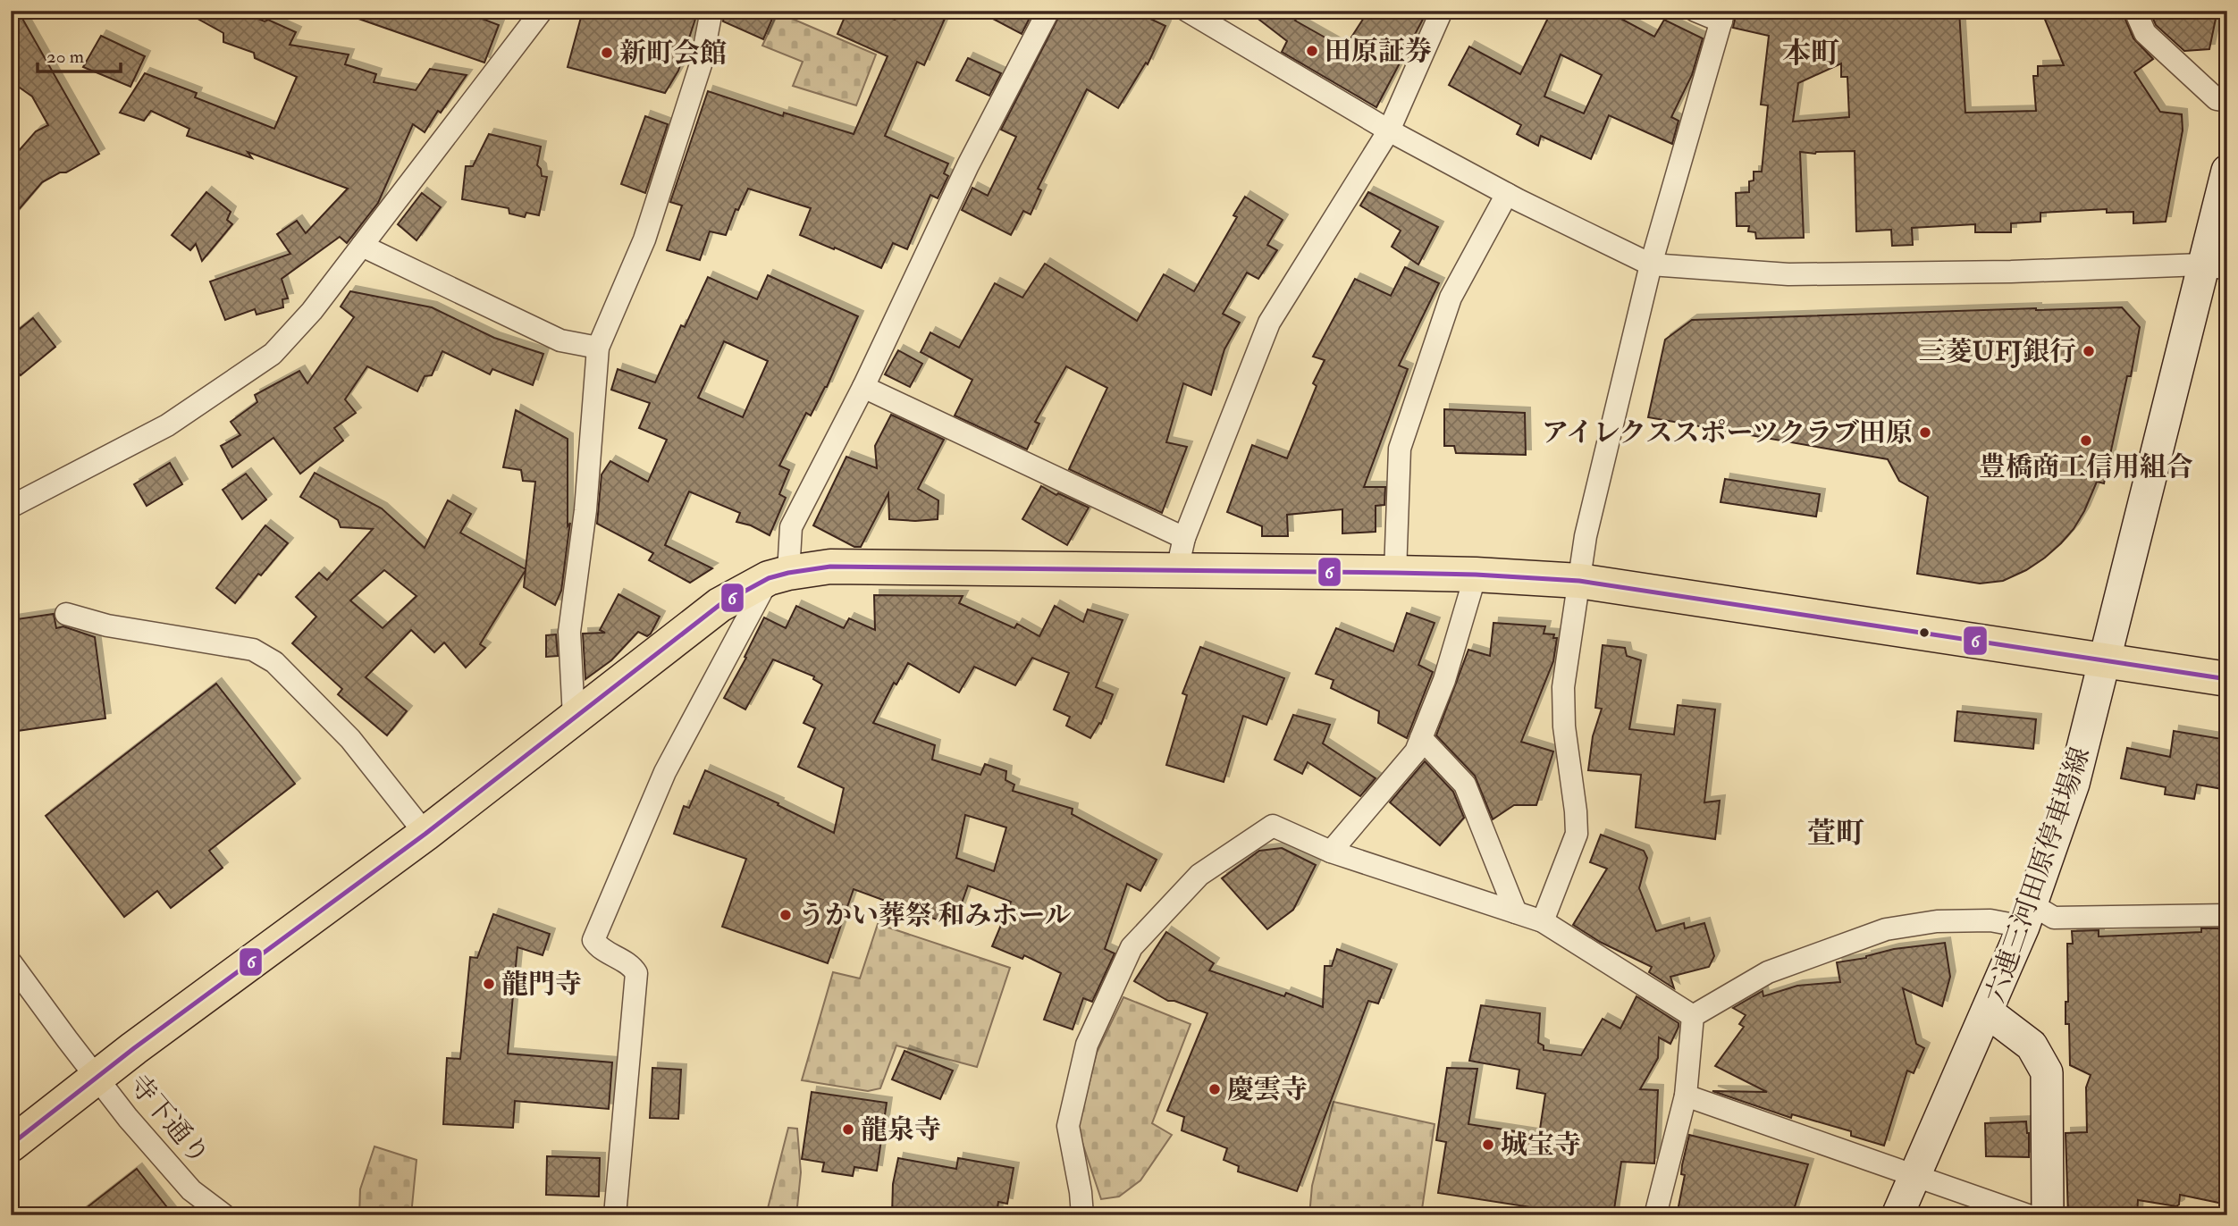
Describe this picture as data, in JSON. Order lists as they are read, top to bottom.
{
  "streets": {
    "street": ["六連三河田原停車場線", "寺下通り"]
  },
  "districts": ["本町", "萱町"],
  "places": [
    "田原証券",
    "新町会館",
    "三菱UFJ銀行",
    "アイレクススポーツクラブ田原",
    "豊橋商工信用組合",
    "うかい葬祭 和みホール",
    "龍門寺",
    "慶雲寺",
    "龍泉寺",
    "城宝寺"
  ],
  "lines": ["transit line 6"],
  "scale_bar": "20 m"
}
